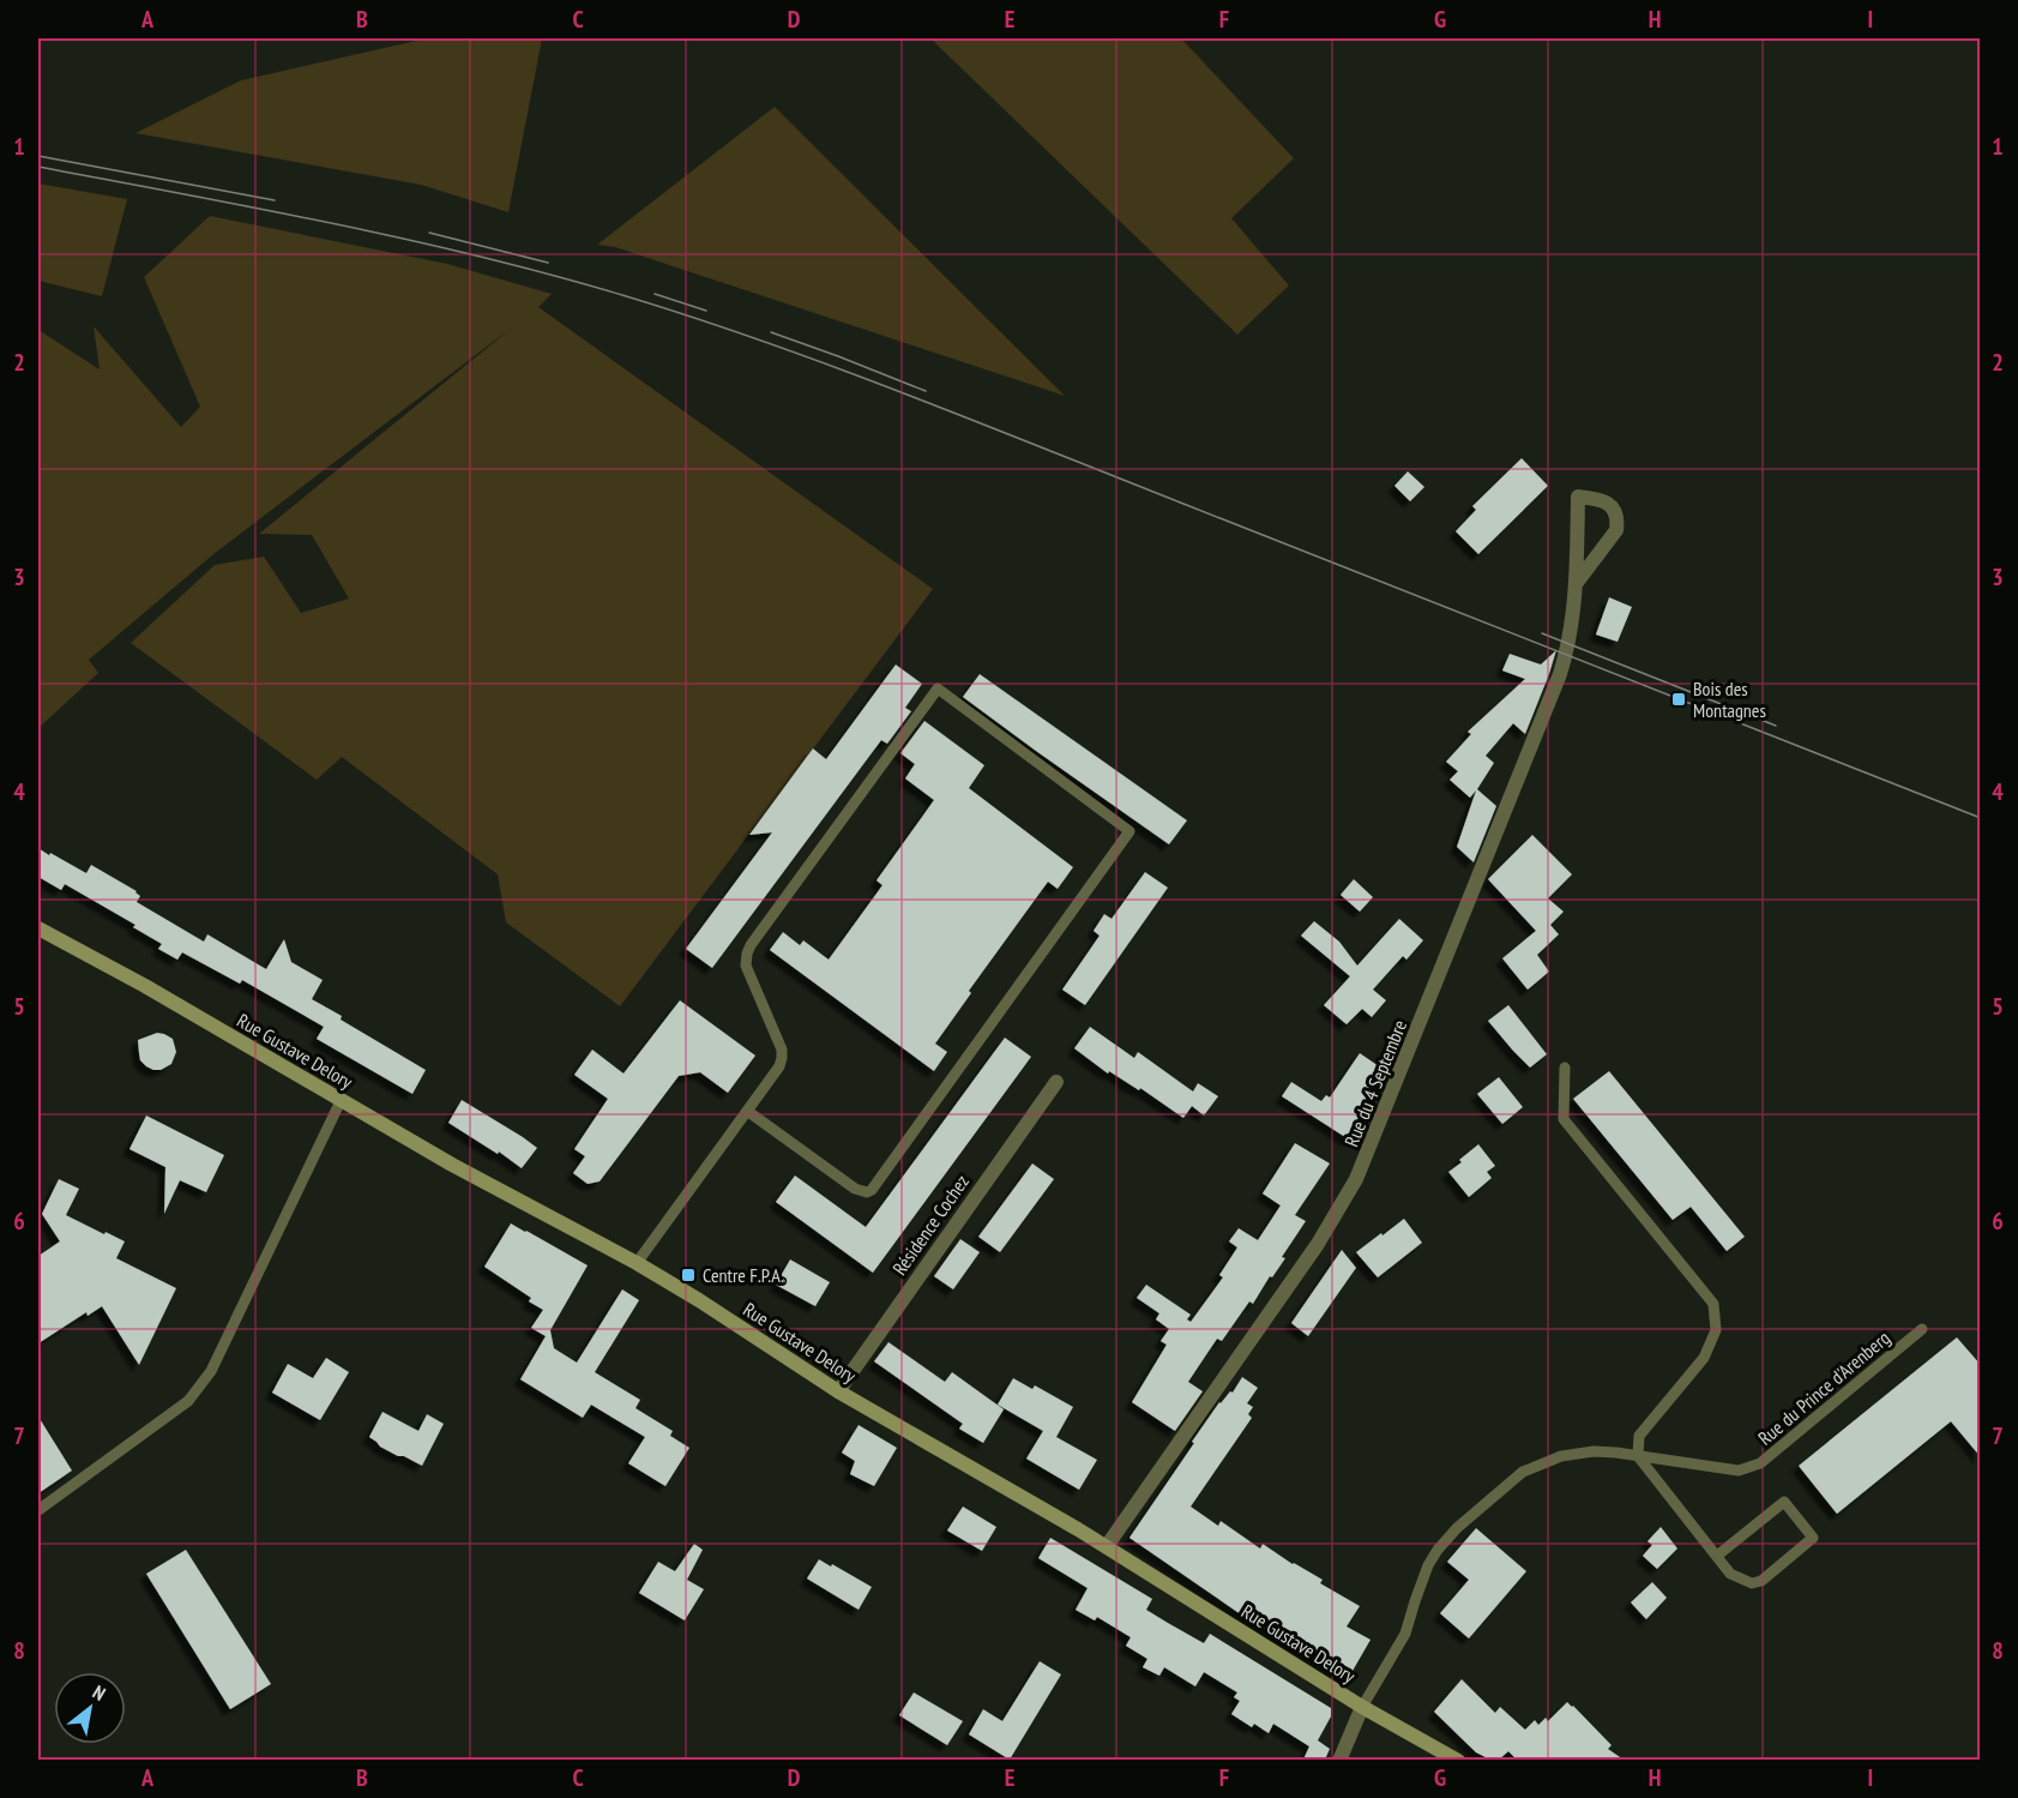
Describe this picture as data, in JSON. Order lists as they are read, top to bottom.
{
  "streets": {
    "street": ["Rue Gustave Delory", "Rue du 4 Septembre", "Résidence Cochez"],
    "lane": ["Rue du Prince d'Arenberg"]
  },
  "crossings": [
    ["Rue Gustave Delory", "Rue du 4 Septembre"],
    ["Rue Gustave Delory", "Résidence Cochez"],
    ["Rue Gustave Delory", "Rue du Prince d'Arenberg"]
  ],
  "places": {
    "transit": ["Bois des Montagnes", "Centre F.P.A."]
  },
  "north": "top right",
  "grid": {
    "columns": [
      "A",
      "B",
      "C",
      "D",
      "E",
      "F",
      "G",
      "H",
      "I"
    ],
    "rows": [
      "1",
      "2",
      "3",
      "4",
      "5",
      "6",
      "7",
      "8"
    ]
  }
}
